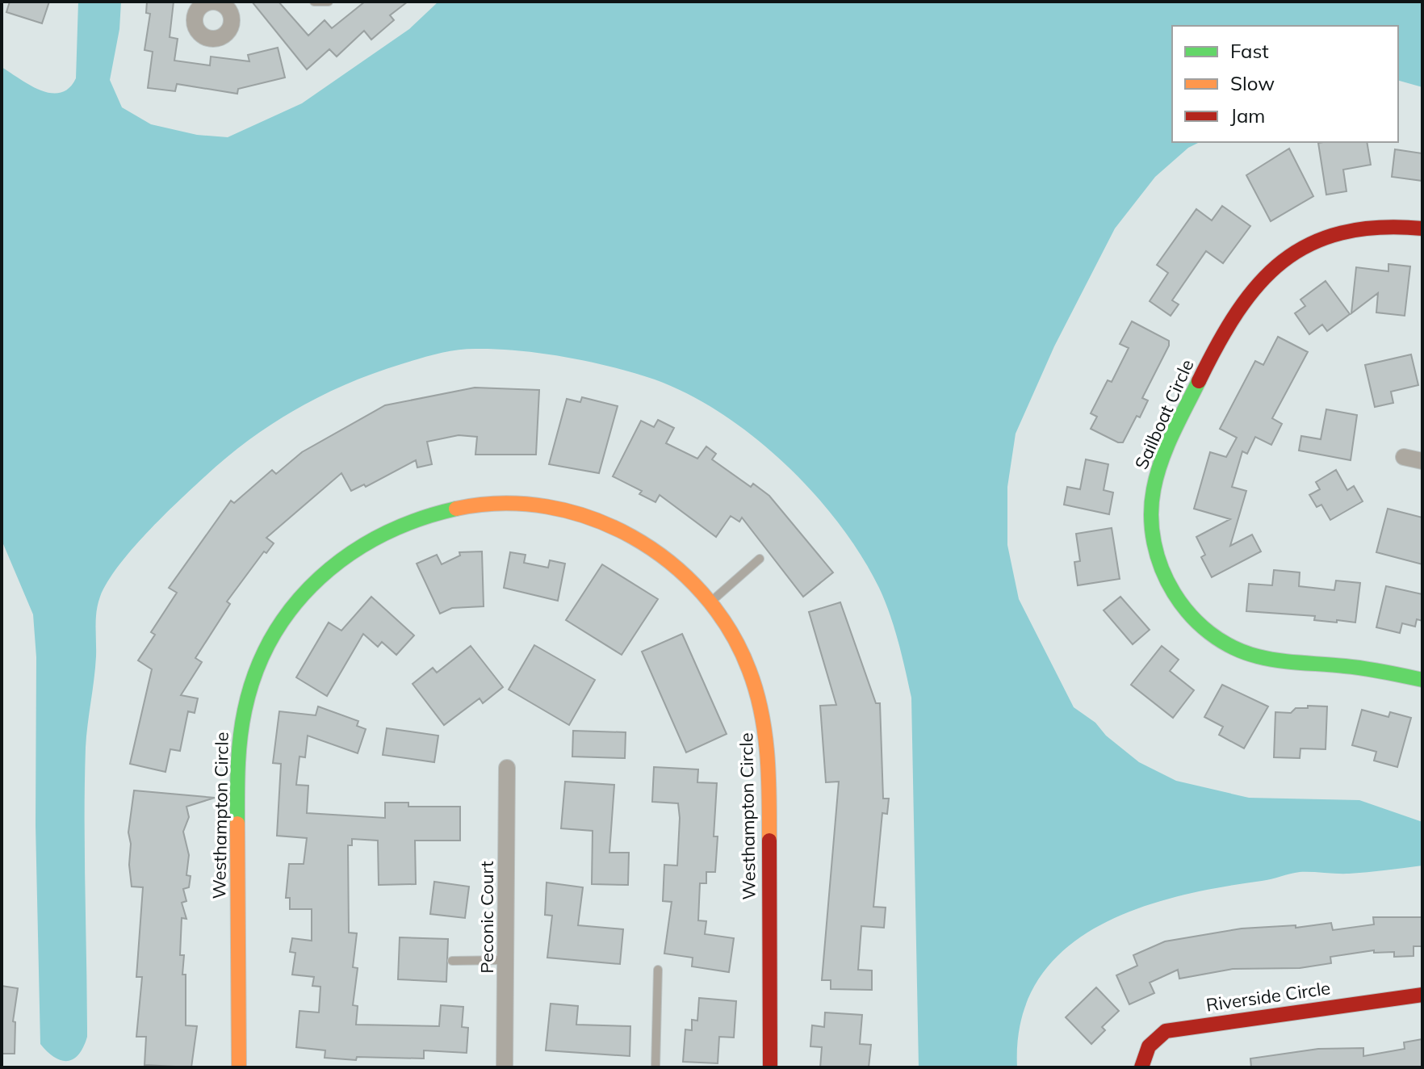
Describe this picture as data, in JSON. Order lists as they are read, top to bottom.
{
  "streets": {
    "street": [
      "Sailboat Circle",
      "Westhampton Circle",
      "Peconic Court",
      "Riverside Circle"
    ]
  },
  "legend": ["Fast", "Slow", "Jam"]
}
